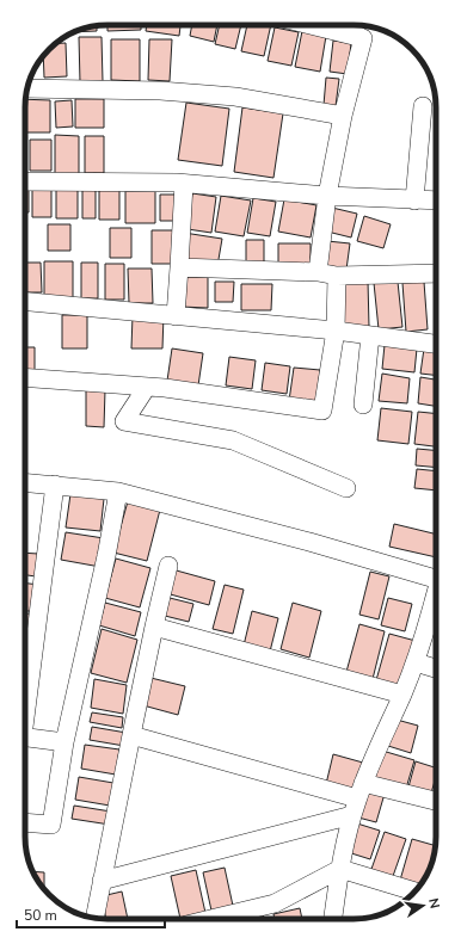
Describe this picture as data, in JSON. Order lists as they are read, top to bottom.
{
  "scale_bar": "50 m",
  "north": "right"
}
